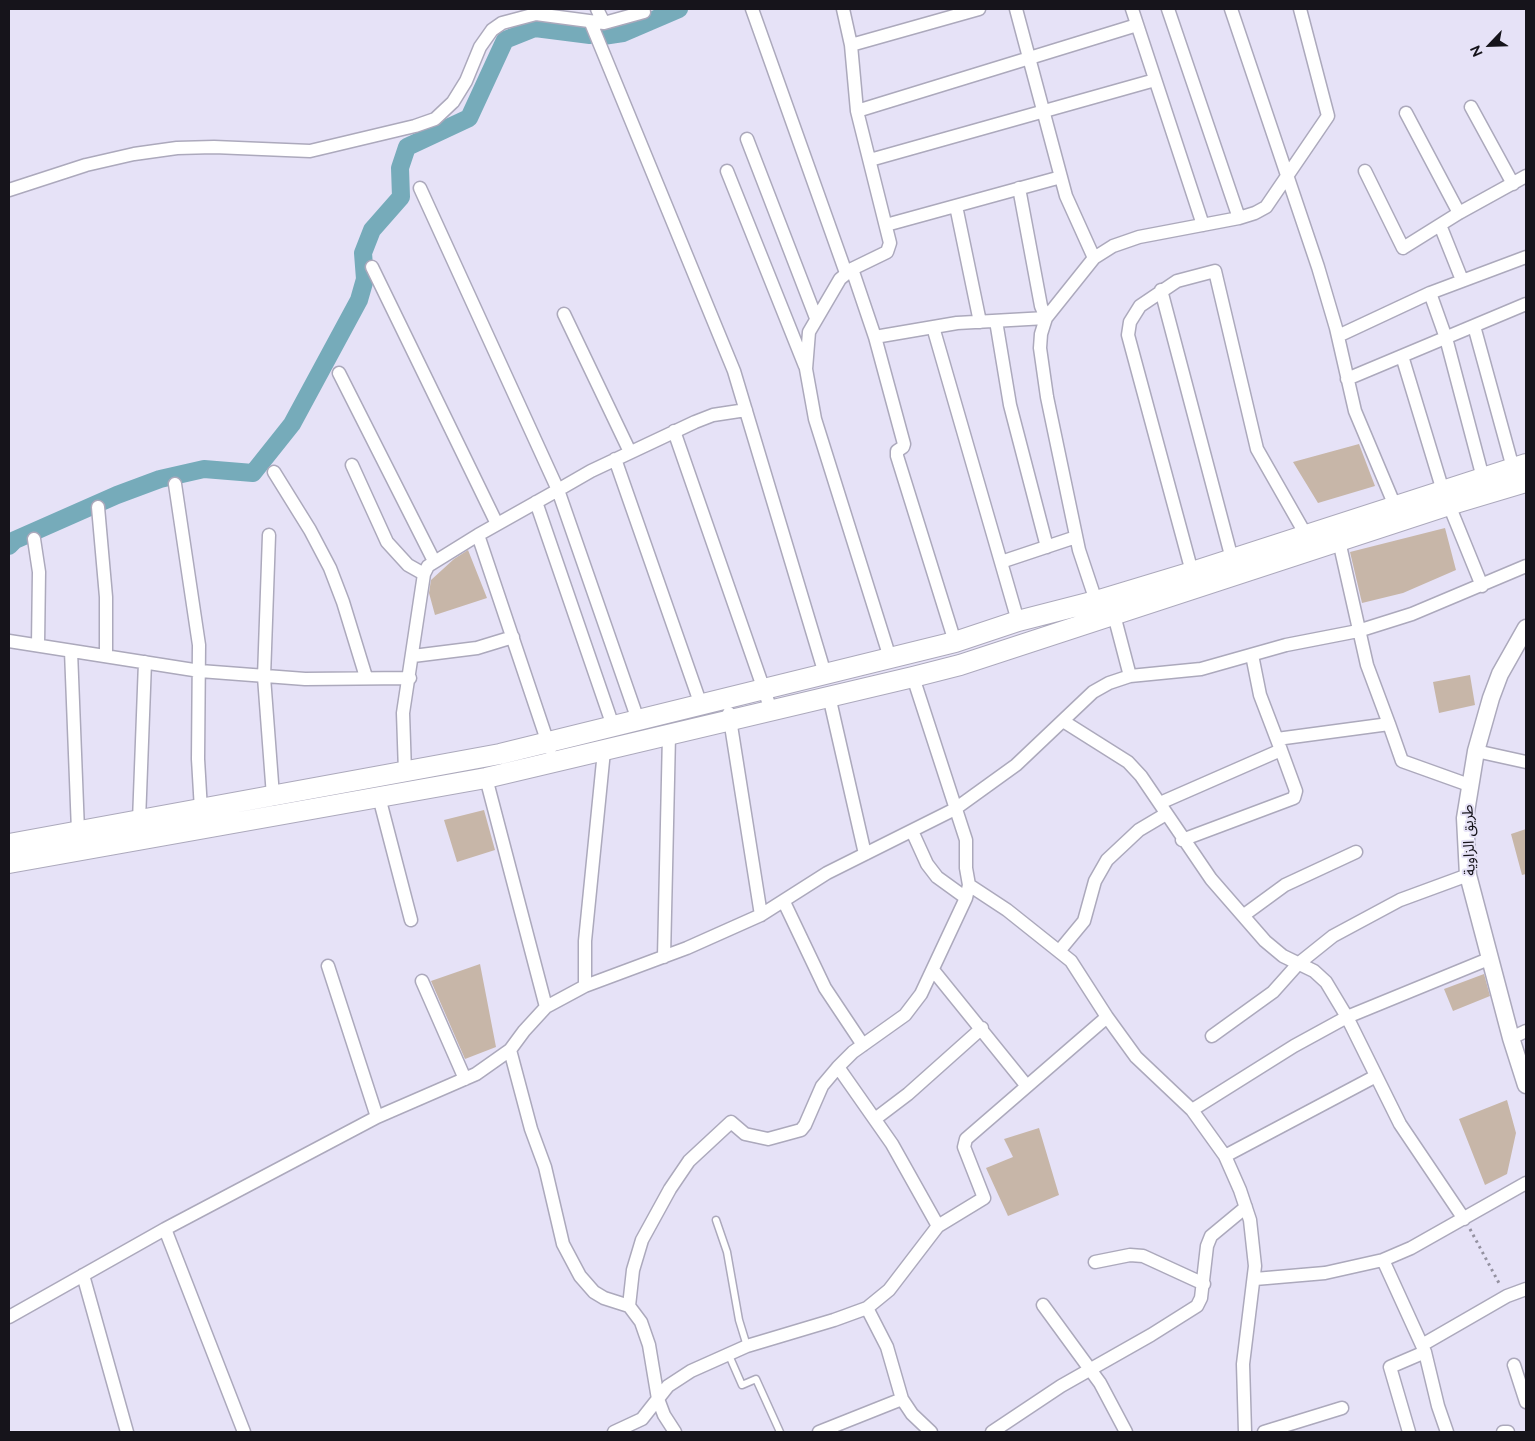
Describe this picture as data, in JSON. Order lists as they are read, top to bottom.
{
  "streets": {
    "street": ["طريق الزاوية"]
  },
  "north": "bottom left"
}
